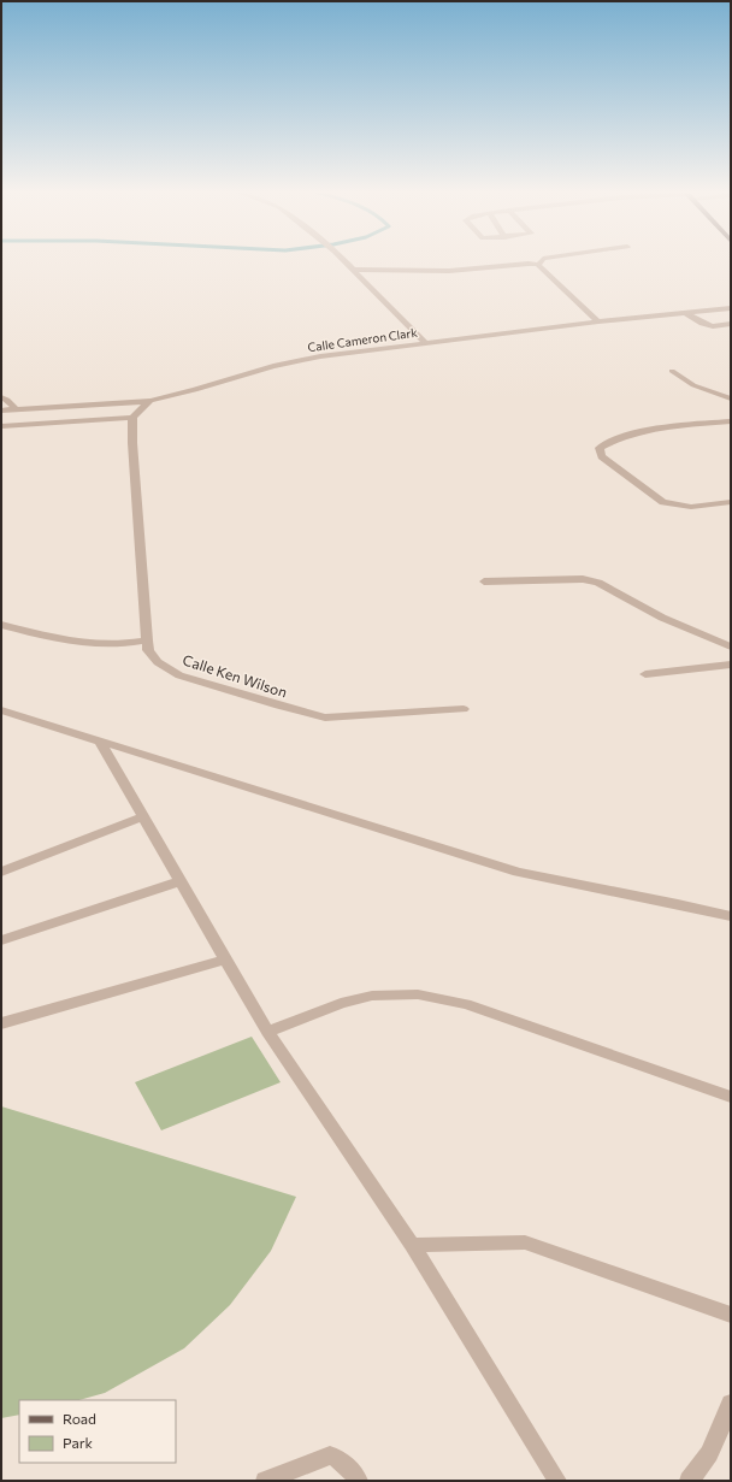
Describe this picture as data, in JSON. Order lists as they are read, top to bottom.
{
  "streets": {
    "street": ["Calle Cameron Clark", "Calle Ken Wilson"]
  },
  "legend": ["Road", "Park"]
}
